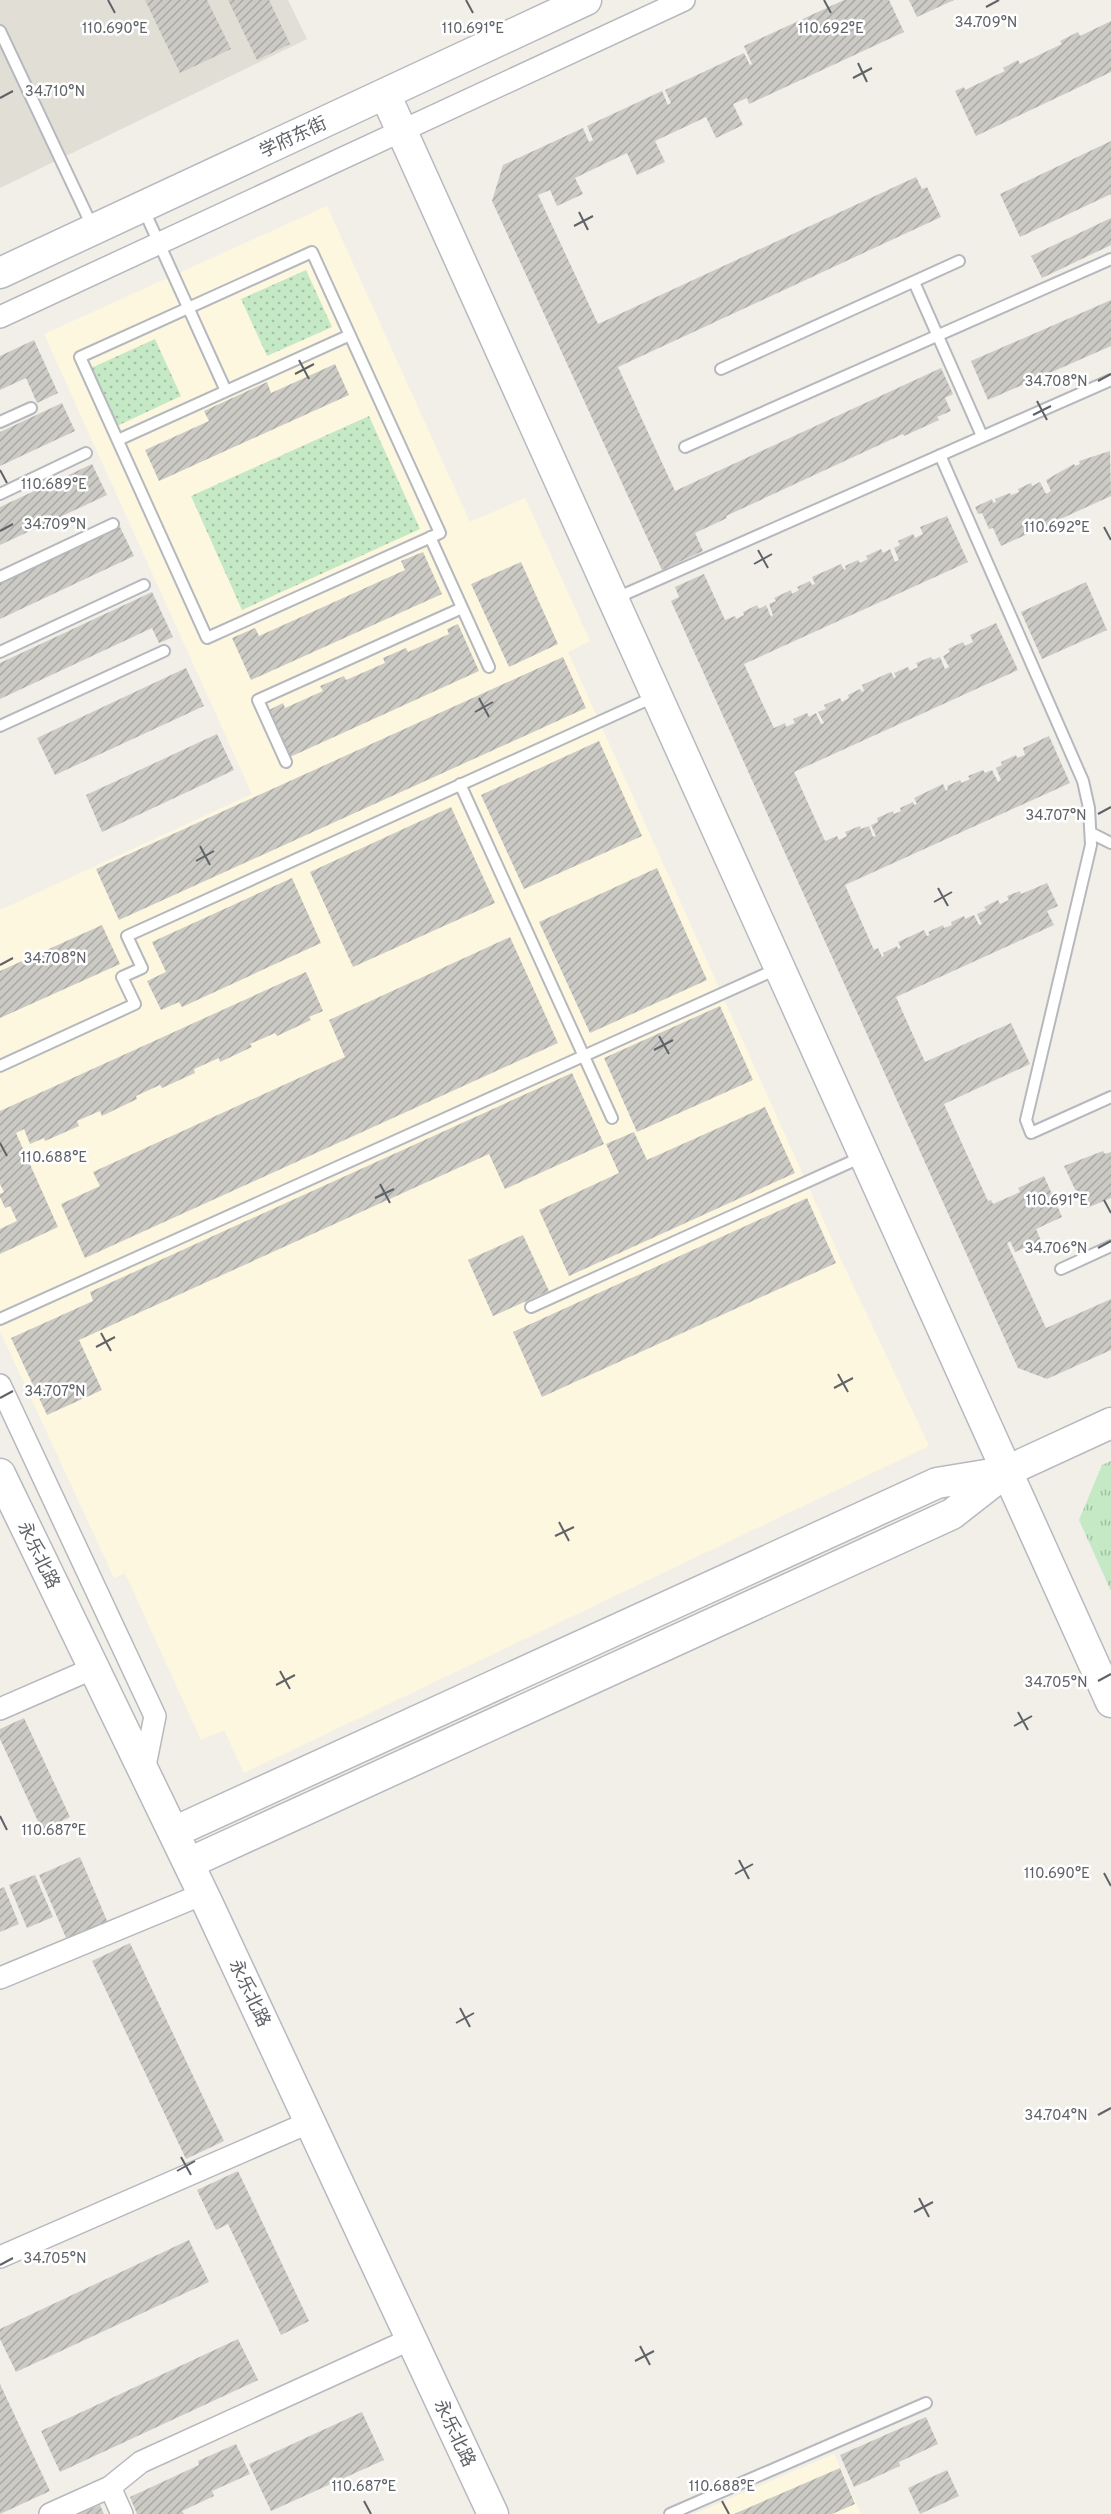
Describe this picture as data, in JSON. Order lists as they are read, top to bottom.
{
  "streets": {
    "street": ["学府东街", "永乐北路"]
  },
  "coordinates": [
    "34.709°N",
    "110.690°E",
    "110.691°E",
    "110.692°E",
    "34.710°N",
    "34.708°N",
    "110.689°E",
    "34.707°N",
    "110.688°E",
    "34.706°N",
    "34.705°N",
    "110.687°E",
    "34.704°N"
  ]
}
